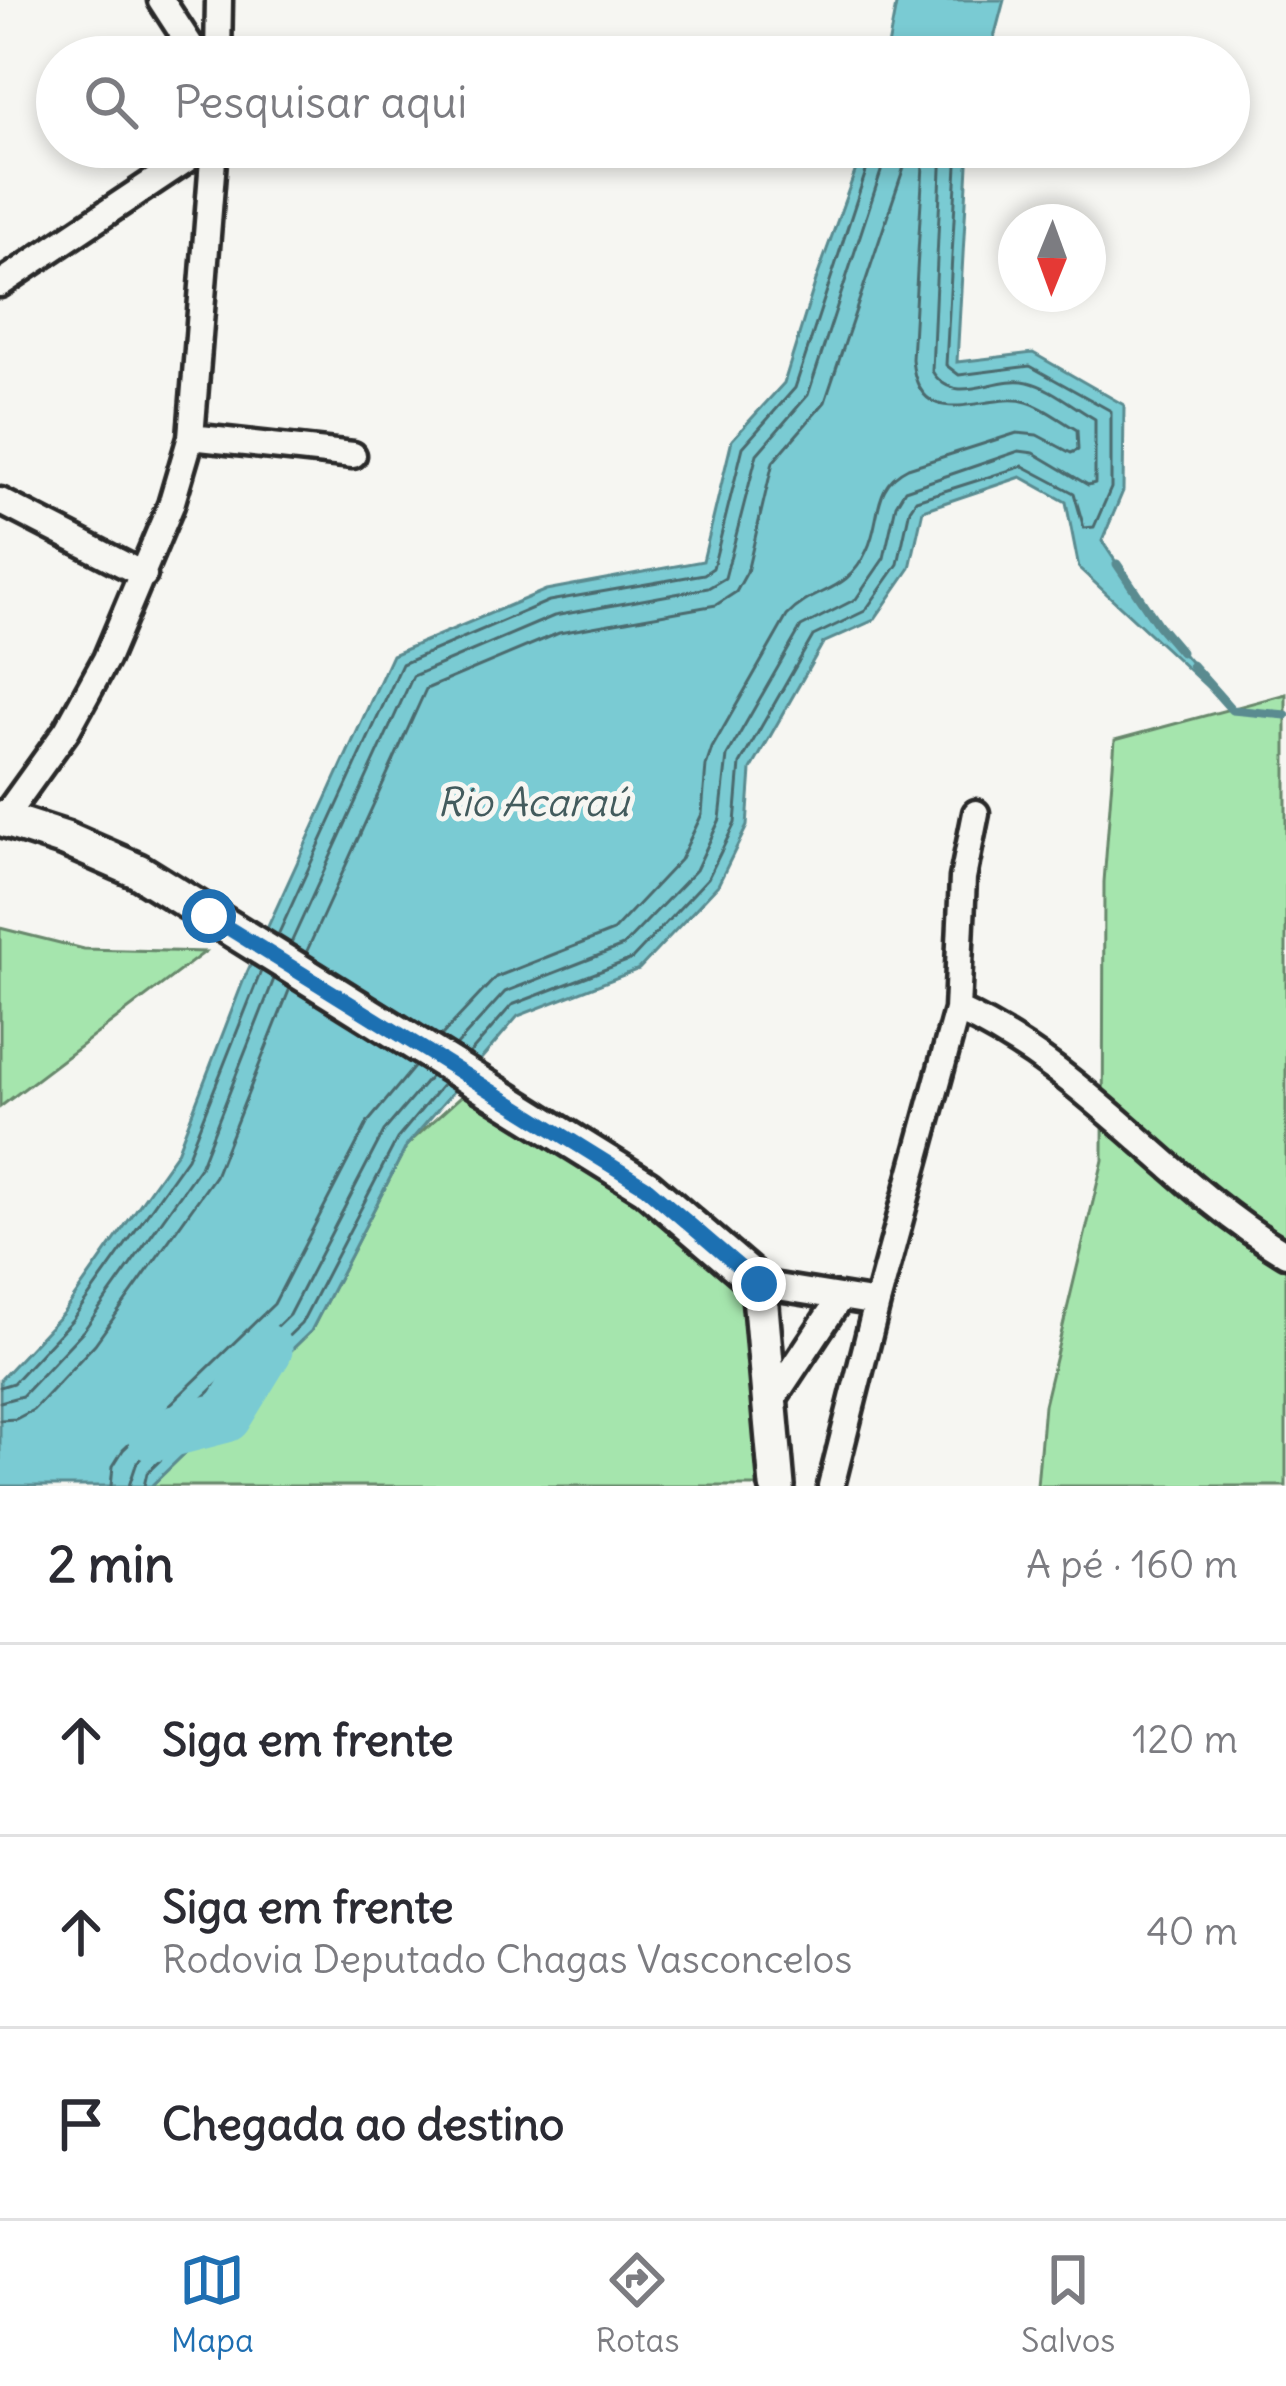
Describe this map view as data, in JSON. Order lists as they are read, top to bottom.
{
  "water": ["Rio Acaraú"],
  "north": "bottom",
  "page": {
    "search": "Pesquisar aqui",
    "heading": ["2 min", "A pé · 160 m"],
    "list": [
      ["Siga em frente", "120 m"],
      ["Siga em frente", "Rodovia Deputado Chagas Vasconcelos", "40 m"],
      "Chegada ao destino"
    ],
    "nav": ["Mapa", "Rotas", "Salvos"]
  }
}
